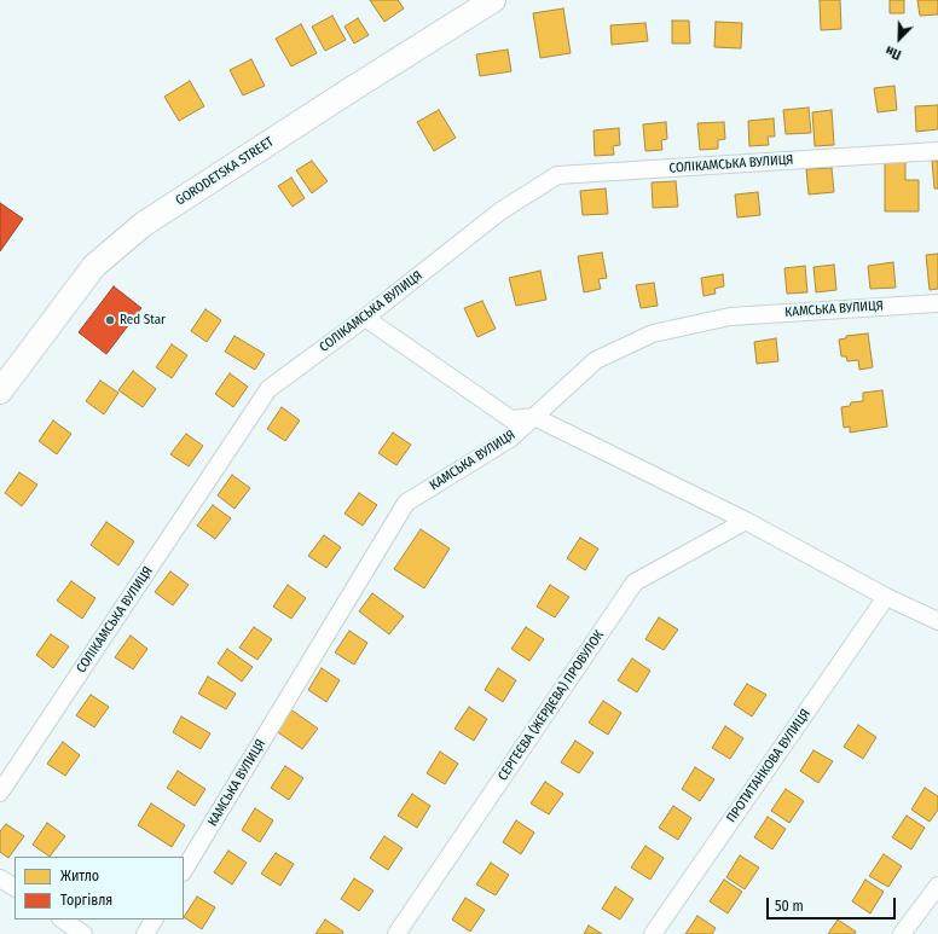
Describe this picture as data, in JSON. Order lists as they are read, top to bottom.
{
  "streets": {
    "main road": ["GORODETSKA STREET"],
    "street": [
      "СОЛІКАМСЬКА ВУЛИЦЯ",
      "КАМСЬКА ВУЛИЦЯ",
      "СЕРГЕЄВА (ЖЕРДЄВА) ПРОВУЛОК",
      "ПРОТИТАНКОВА ВУЛИЦЯ"
    ]
  },
  "places": ["Red Star"],
  "legend": ["Житло", "Торгівля"],
  "scale_bar": "50 m",
  "north": "bottom left"
}
